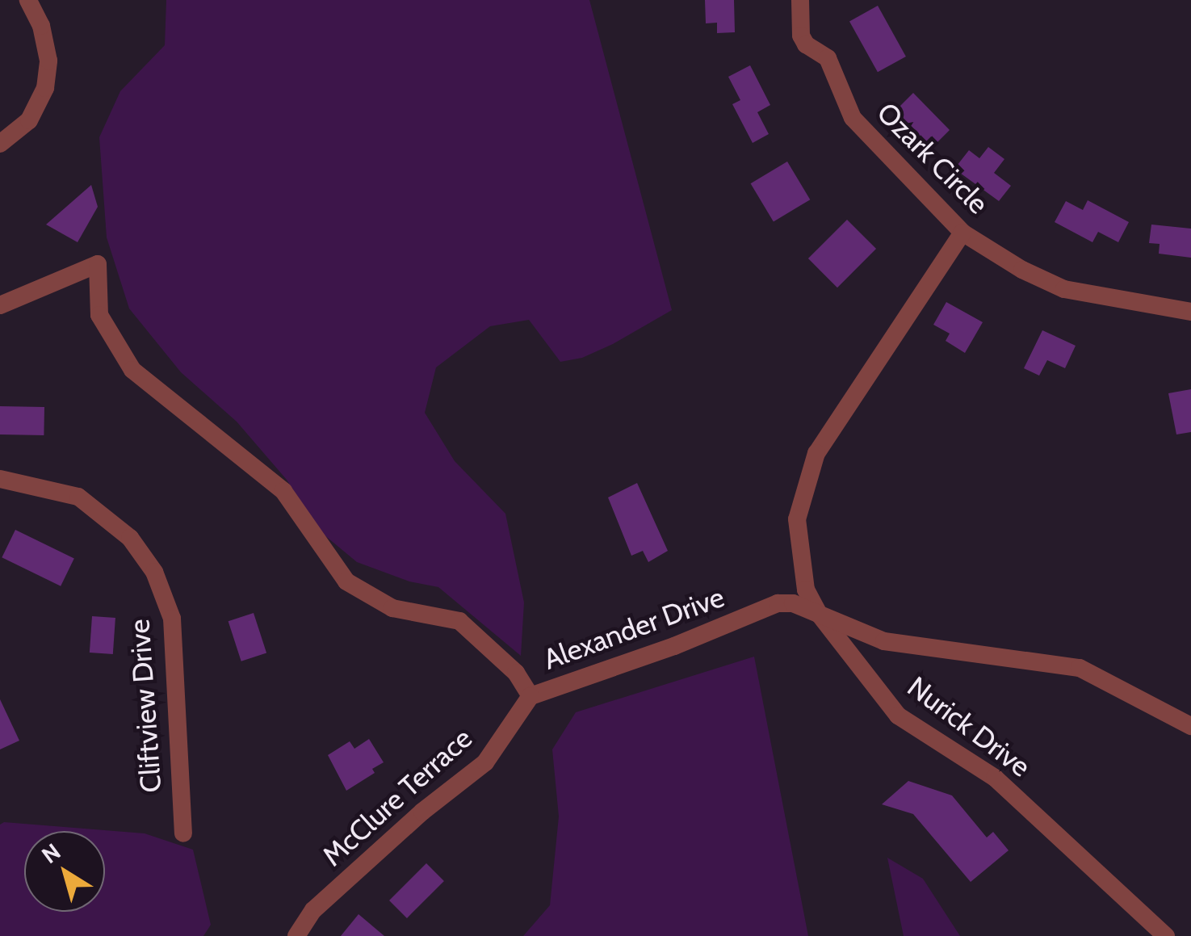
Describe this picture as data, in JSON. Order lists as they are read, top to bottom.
{
  "streets": {
    "street": [
      "Ozark Circle",
      "Alexander Drive",
      "Cliftview Drive",
      "Nurick Drive",
      "McClure Terrace"
    ]
  },
  "crossings": [
    ["Ozark Circle", "Nurick Drive"],
    ["Alexander Drive", "Nurick Drive"],
    ["Alexander Drive", "McClure Terrace"]
  ],
  "north": "top left"
}
